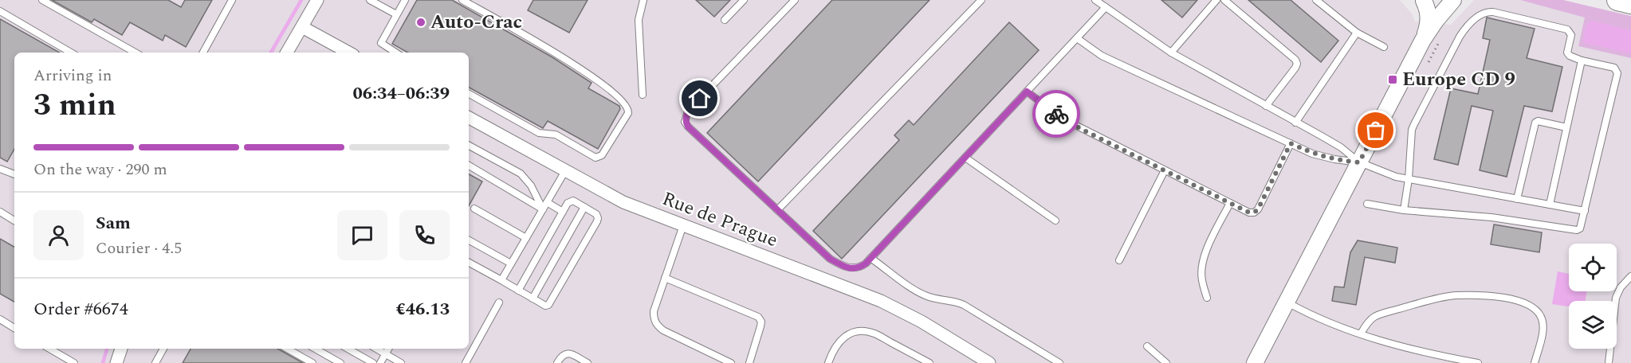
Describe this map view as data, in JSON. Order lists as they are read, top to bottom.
{
  "streets": {
    "street": ["Rue de Prague"]
  },
  "places": {
    "other": ["Auto-Crac"],
    "transit": ["Europe CD 9"]
  },
  "page": {
    "heading": ["3 min", "Arriving in", "06:34–06:39"],
    "panel": [
      "Sam",
      "Courier · 4.5",
      "Order #6674",
      "€46.13"
    ],
    "bar": "On the way · 290 m"
  }
}
